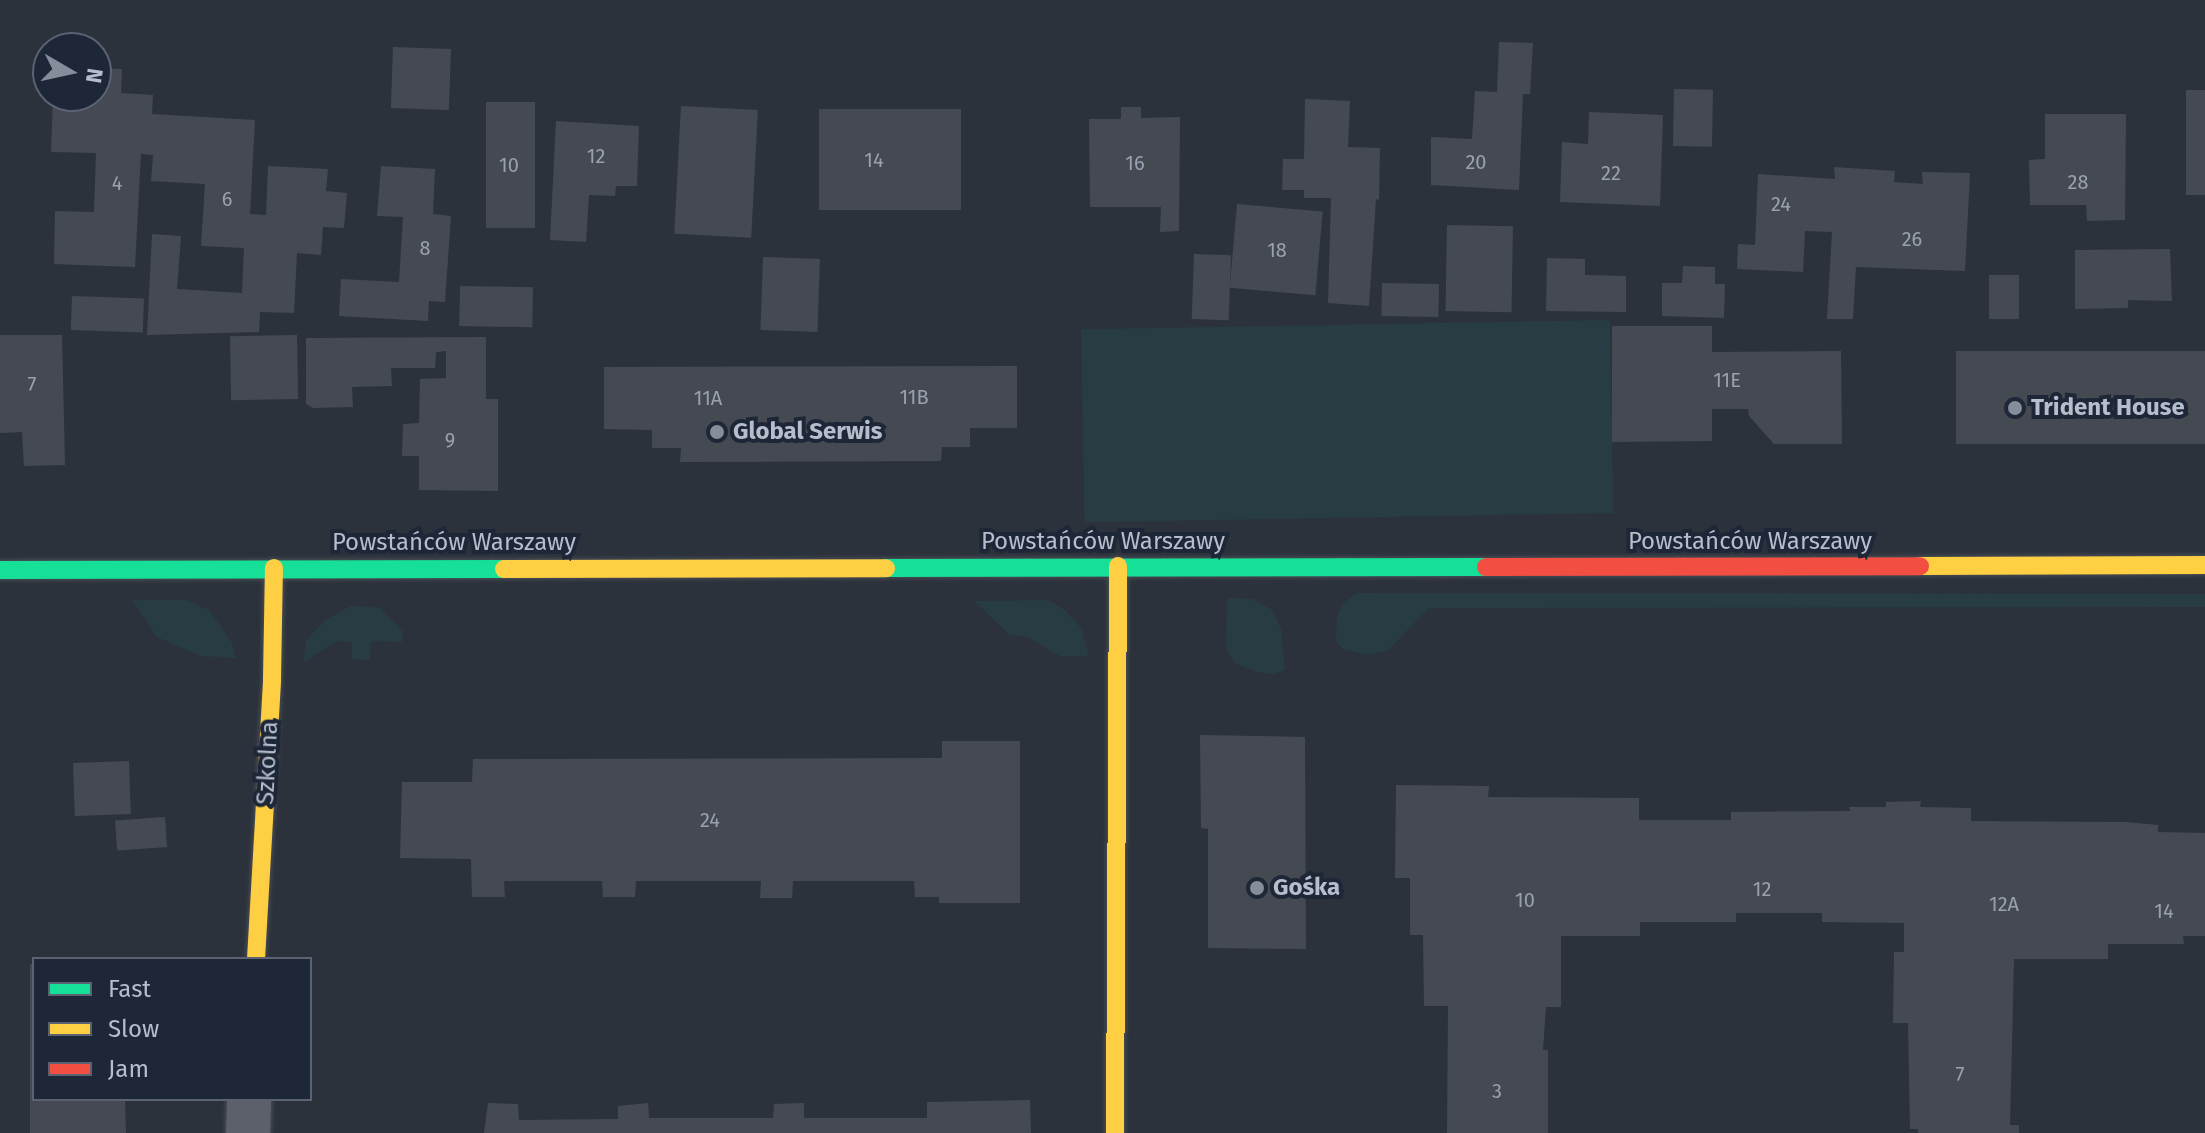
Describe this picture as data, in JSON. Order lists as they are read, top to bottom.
{
  "streets": {
    "street": ["Powstańców Warszawy", "Szkolna"]
  },
  "crossings": [
    ["Powstańców Warszawy", "Szkolna"]
  ],
  "places": ["Trident House", "Global Serwis", "Gośka"],
  "house_numbers": [
    "12",
    "14",
    "20",
    "16",
    "10",
    "22",
    "28",
    "4",
    "6",
    "24",
    "26",
    "8",
    "18",
    "11E",
    "7",
    "11B",
    "11A",
    "9",
    "24",
    "12",
    "10",
    "12A",
    "14",
    "7",
    "3"
  ],
  "legend": ["Fast", "Slow", "Jam"],
  "north": "right"
}
